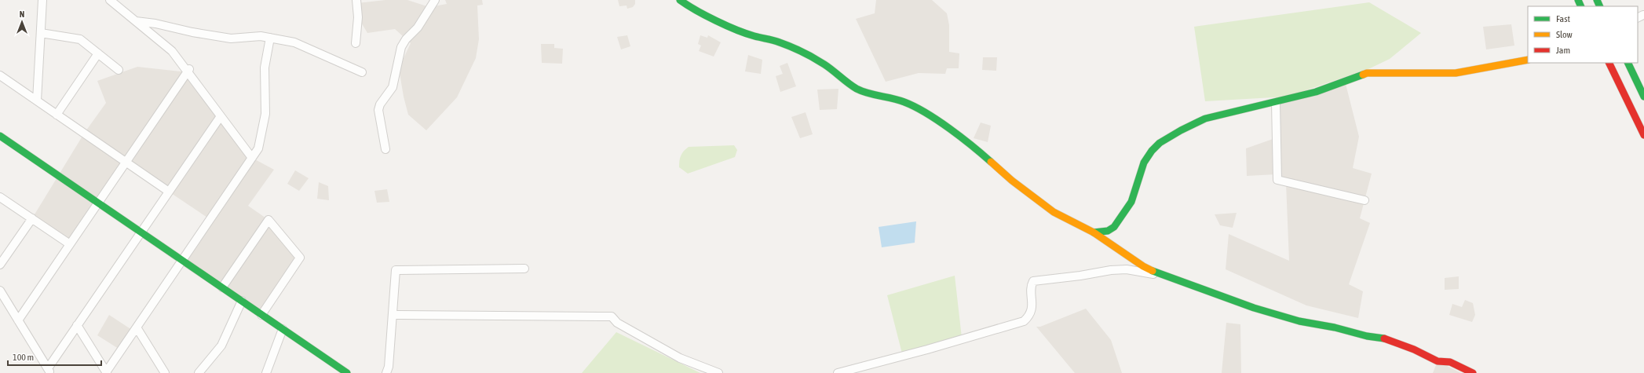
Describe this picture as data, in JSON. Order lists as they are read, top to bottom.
{
  "legend": ["Fast", "Slow", "Jam"],
  "scale_bar": "100 m",
  "north": "top"
}
